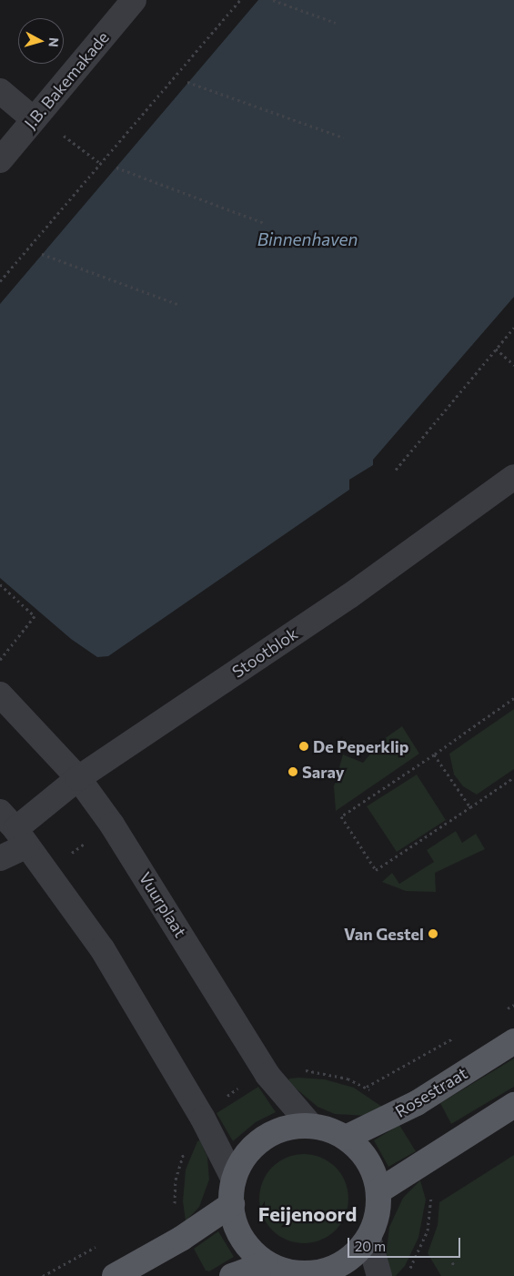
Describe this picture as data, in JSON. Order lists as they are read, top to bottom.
{
  "streets": {
    "main road": ["Rosestraat"],
    "street": ["J.B. Bakemakade", "Stootblok", "Vuurplaat"]
  },
  "crossings": [
    ["Stootblok", "Vuurplaat"],
    ["Vuurplaat", "Rosestraat"]
  ],
  "districts": ["Feijenoord"],
  "water": ["Binnenhaven"],
  "places": ["De Peperklip", "Saray", "Van Gestel"],
  "scale_bar": "20 m",
  "north": "right"
}
